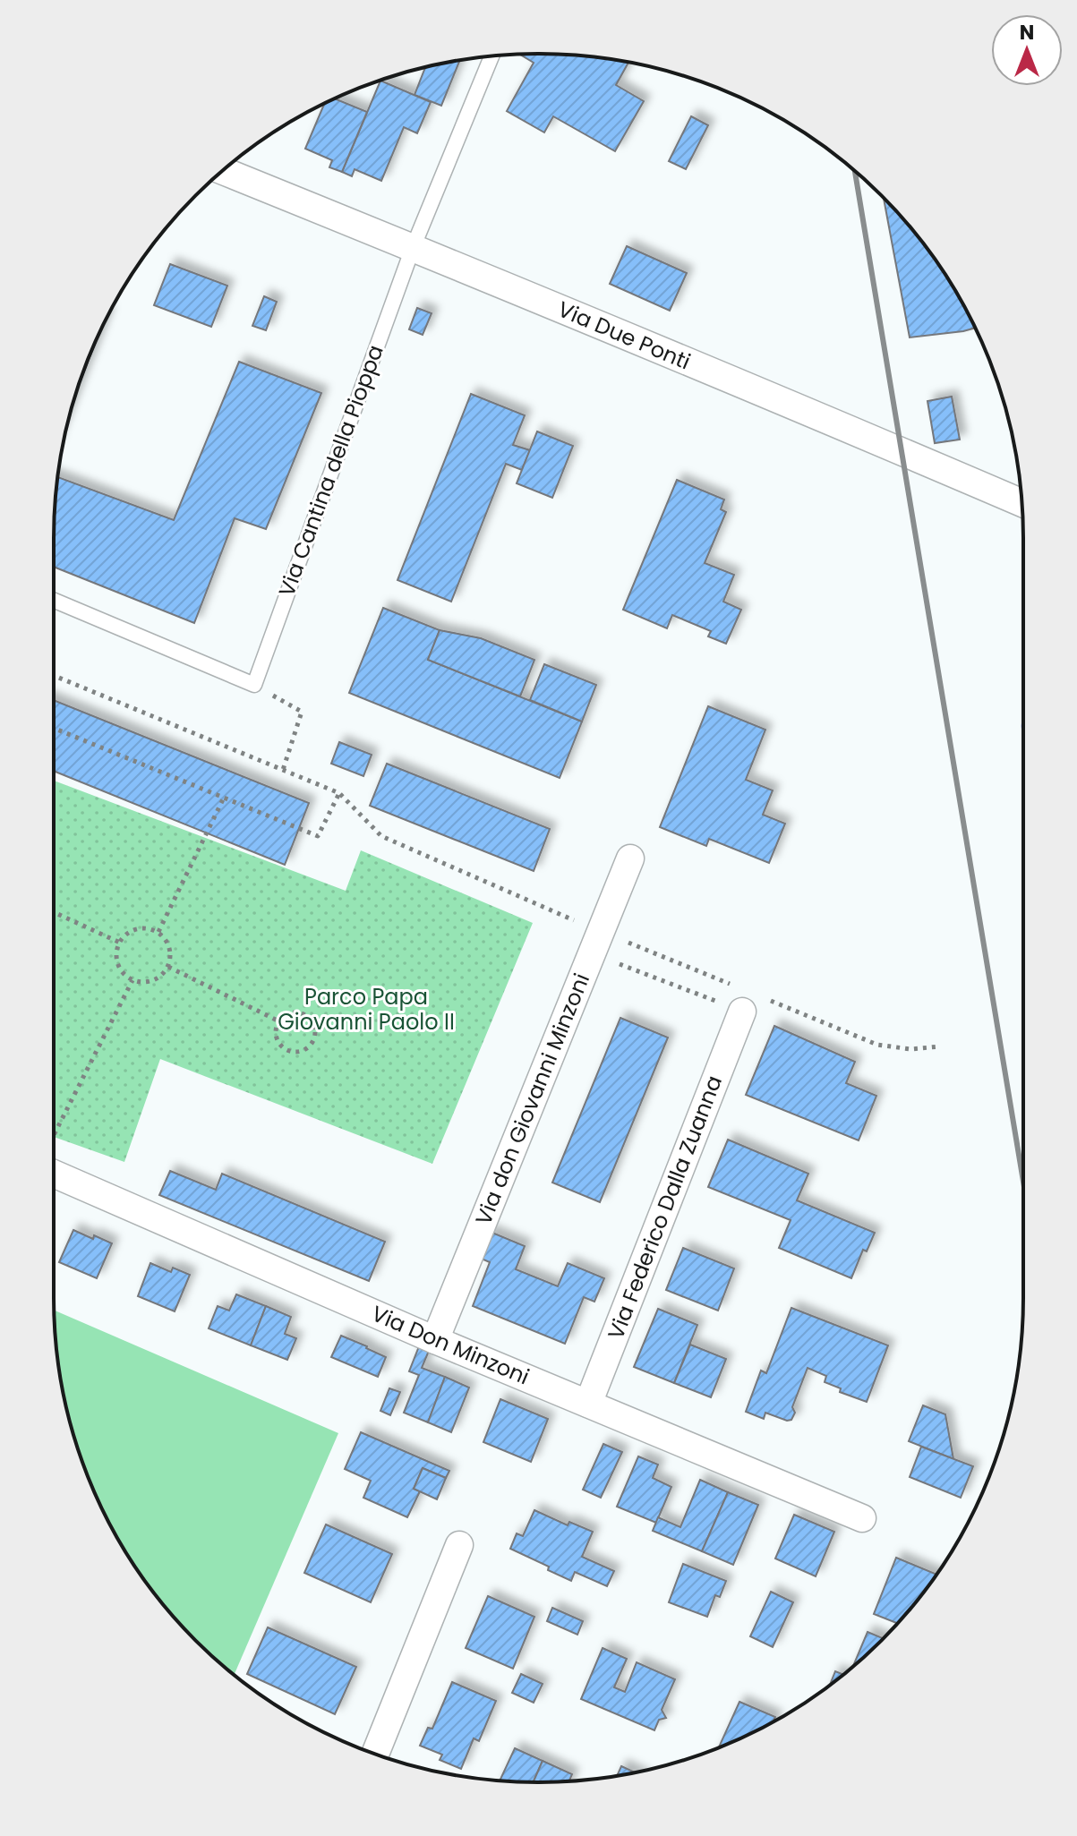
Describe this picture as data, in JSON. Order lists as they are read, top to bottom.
{
  "streets": {
    "street": [
      "Via Due Ponti",
      "Via don Giovanni Minzoni",
      "Via Federico Dalla Zuanna",
      "Via Don Minzoni"
    ],
    "lane": ["Via Cantina della Pioppa"]
  },
  "crossings": [
    ["Via Due Ponti", "Via Cantina della Pioppa"],
    ["Via don Giovanni Minzoni", "Via Don Minzoni"],
    ["Via Federico Dalla Zuanna", "Via Don Minzoni"]
  ],
  "parks": ["Parco Papa Giovanni Paolo II"],
  "north": "top"
}
